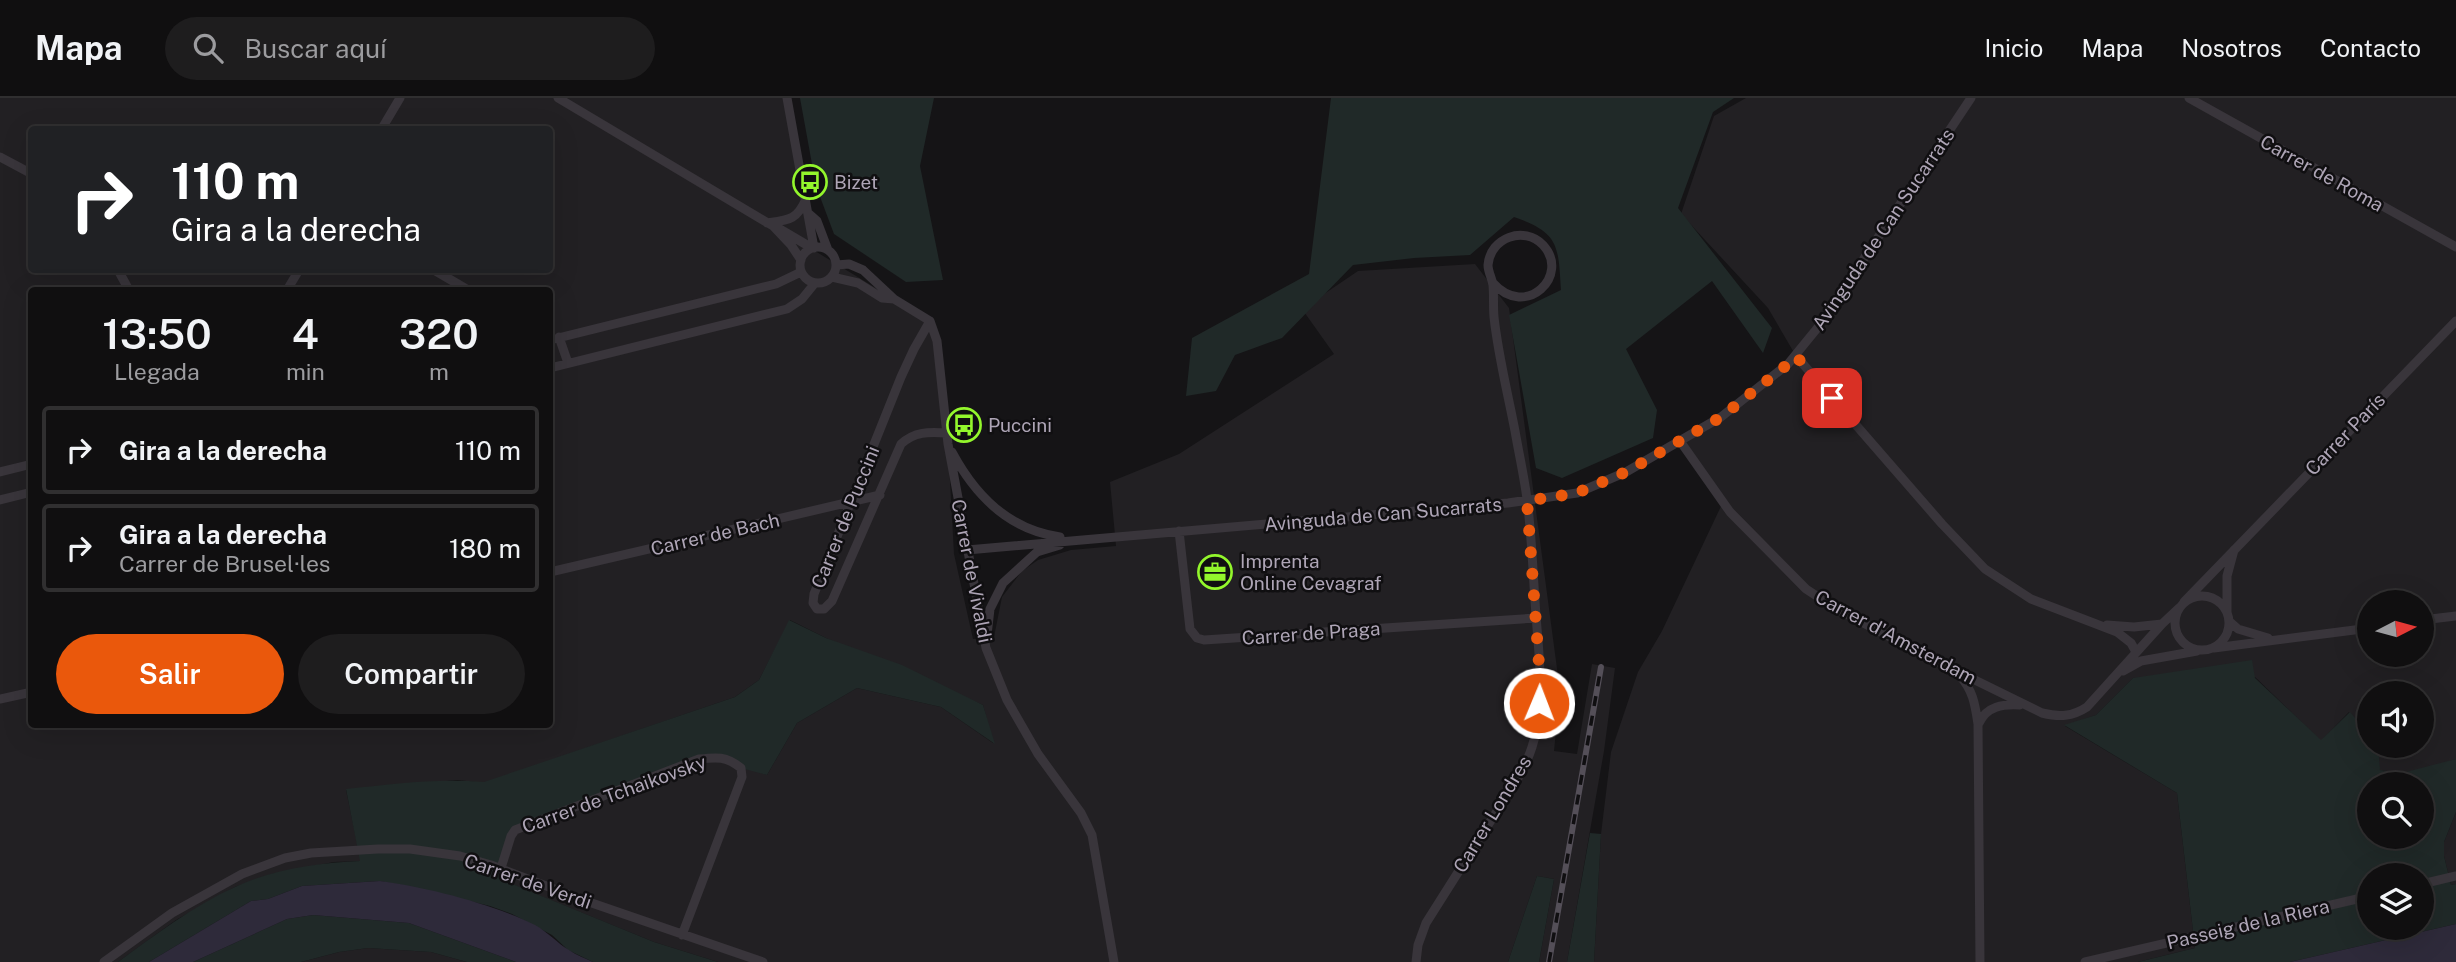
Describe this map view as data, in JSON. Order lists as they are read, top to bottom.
{
  "streets": {
    "street": [
      "Carrer de Roma",
      "Avinguda de Can Sucarrats",
      "Carrer París",
      "Carrer de Puccini",
      "Carrer de Bach",
      "Carrer de Vivaldi",
      "Carrer de Praga",
      "Carrer d'Amsterdam",
      "Carrer de Tchaikovsky",
      "Carrer Londres",
      "Carrer de Verdi",
      "Passeig de la Riera"
    ]
  },
  "crossings": [
    ["Avinguda de Can Sucarrats", "Carrer de Vivaldi"],
    ["Avinguda de Can Sucarrats", "Carrer de Praga"],
    ["Avinguda de Can Sucarrats", "Carrer d'Amsterdam"],
    ["Avinguda de Can Sucarrats", "Carrer Londres"],
    ["Carrer París", "Carrer d'Amsterdam"],
    ["Carrer de Puccini", "Carrer de Bach"],
    ["Carrer de Puccini", "Carrer de Vivaldi"],
    ["Carrer de Praga", "Carrer Londres"],
    ["Carrer de Tchaikovsky", "Carrer de Verdi"]
  ],
  "places": {
    "bus stop": ["Bizet", "Puccini"],
    "office": ["Imprenta Online Cevagraf"]
  },
  "north": "right",
  "page": {
    "header": "Mapa",
    "search": "Buscar aquí",
    "nav": [
      "Inicio",
      "Mapa",
      "Nosotros",
      "Contacto"
    ],
    "turn": ["110 m", "Gira a la derecha"],
    "eta": [
      "13:50",
      "Llegada",
      "4",
      "min",
      "320",
      "m"
    ],
    "list": [
      {
        "name": "Gira a la derecha",
        "value": "110 m"
      },
      {
        "name": "Gira a la derecha",
        "note": "Carrer de Brusel·les",
        "value": "180 m"
      }
    ],
    "buttons": ["Salir", "Compartir"]
  }
}
